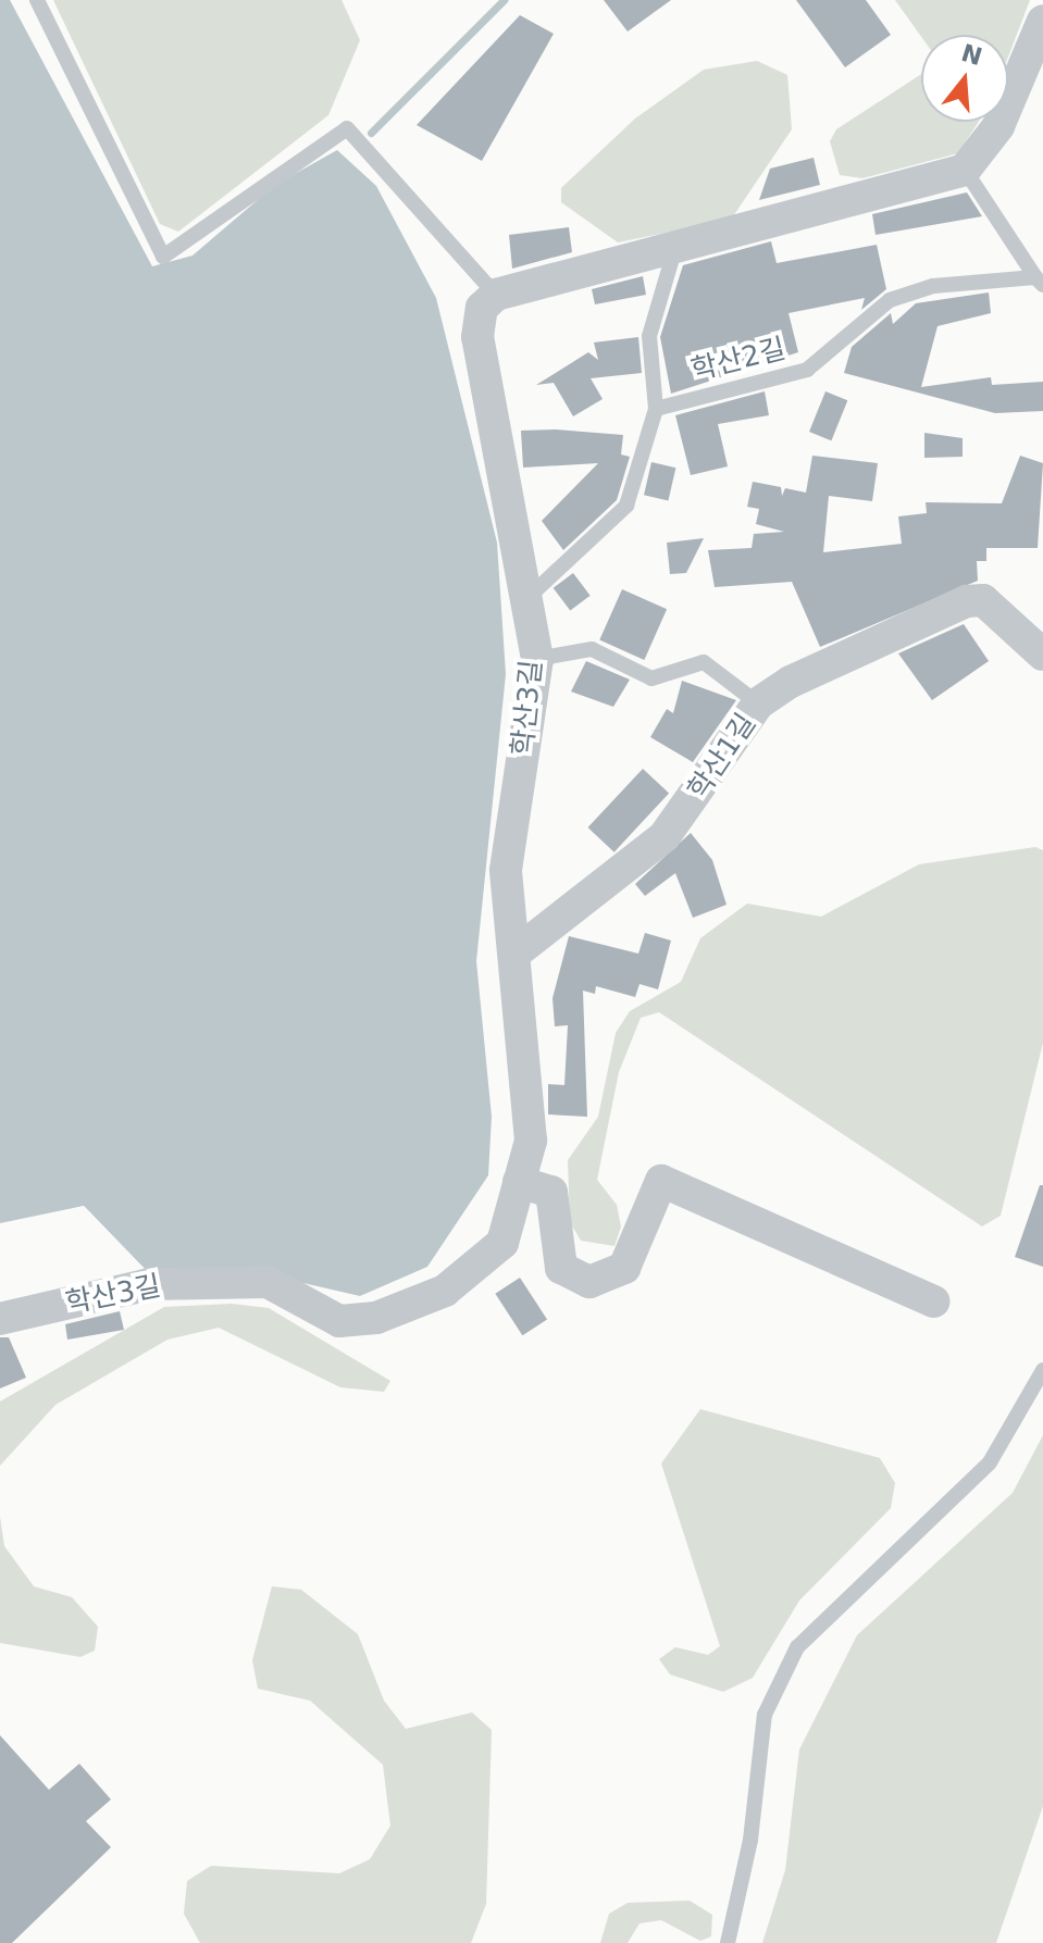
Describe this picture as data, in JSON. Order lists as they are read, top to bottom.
{
  "streets": {
    "street": ["학산3길", "학산1길"],
    "lane": ["학산2길"]
  },
  "crossings": [
    ["학산3길", "학산1길"]
  ],
  "north": "top"
}
